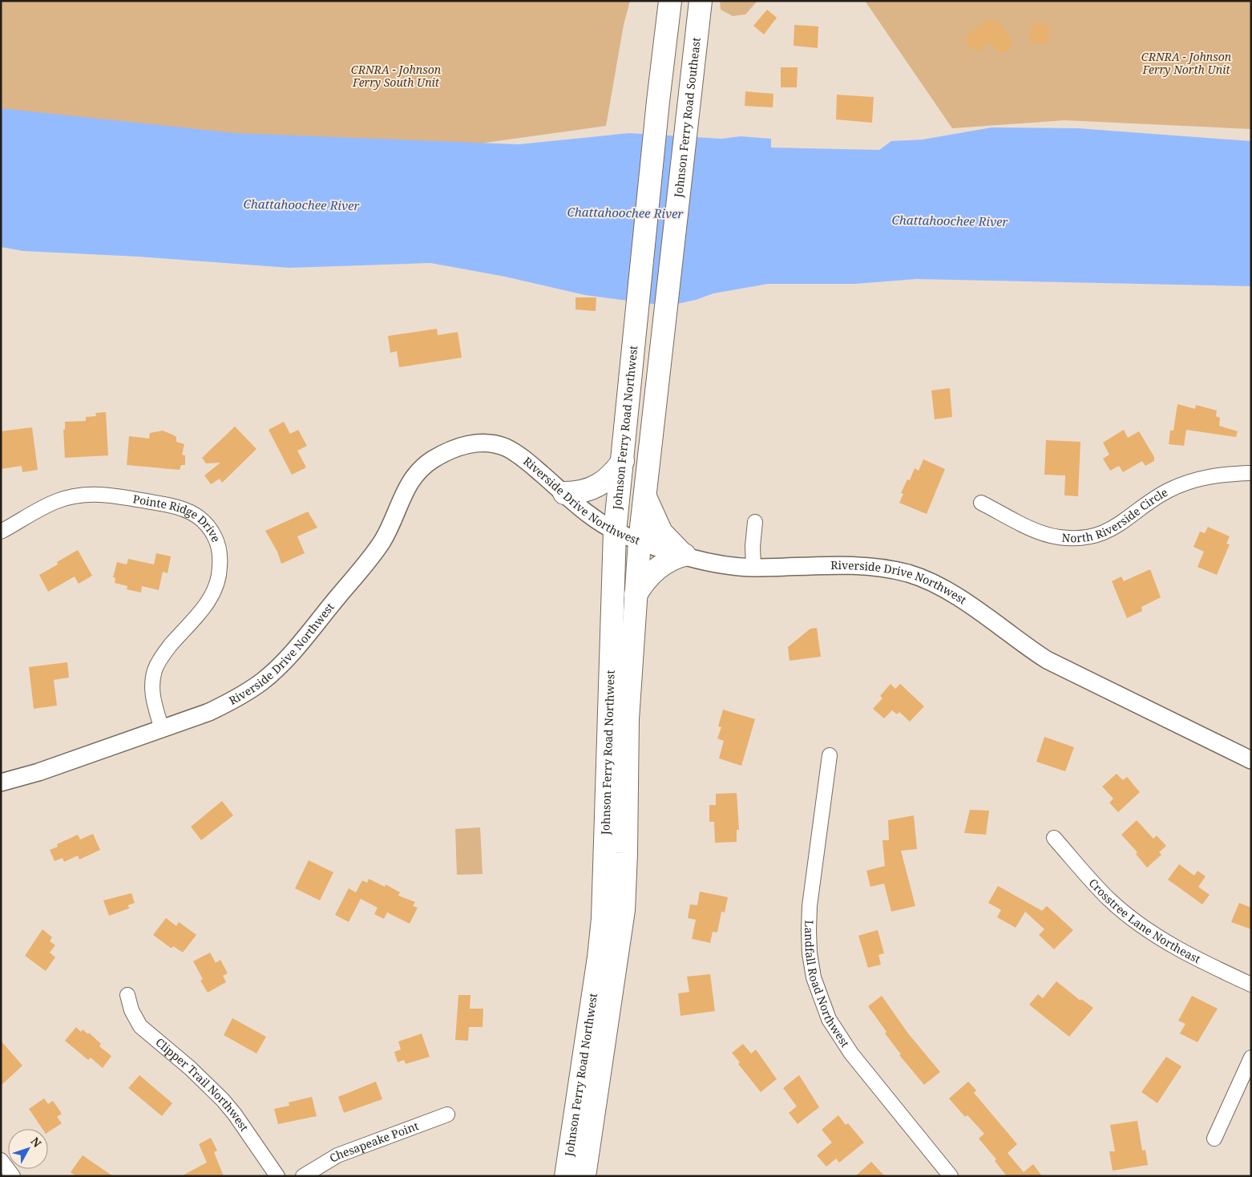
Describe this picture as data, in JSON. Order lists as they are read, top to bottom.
{
  "streets": {
    "main road": ["Johnson Ferry Road Southeast", "Johnson Ferry Road Northwest"],
    "street": [
      "Riverside Drive Northwest",
      "North Riverside Circle",
      "Pointe Ridge Drive",
      "Crosstree Lane Northeast",
      "Landfall Road Northwest",
      "Clipper Trail Northwest",
      "Chesapeake Point"
    ]
  },
  "crossings": [
    ["Johnson Ferry Road Southeast", "Johnson Ferry Road Northwest"],
    ["Johnson Ferry Road Northwest", "Riverside Drive Northwest"],
    ["Riverside Drive Northwest", "Pointe Ridge Drive"]
  ],
  "water": ["Chattahoochee River"],
  "parks": ["CRNRA - Johnson Ferry North Unit", "CRNRA - Johnson Ferry South Unit"],
  "north": "top right"
}
